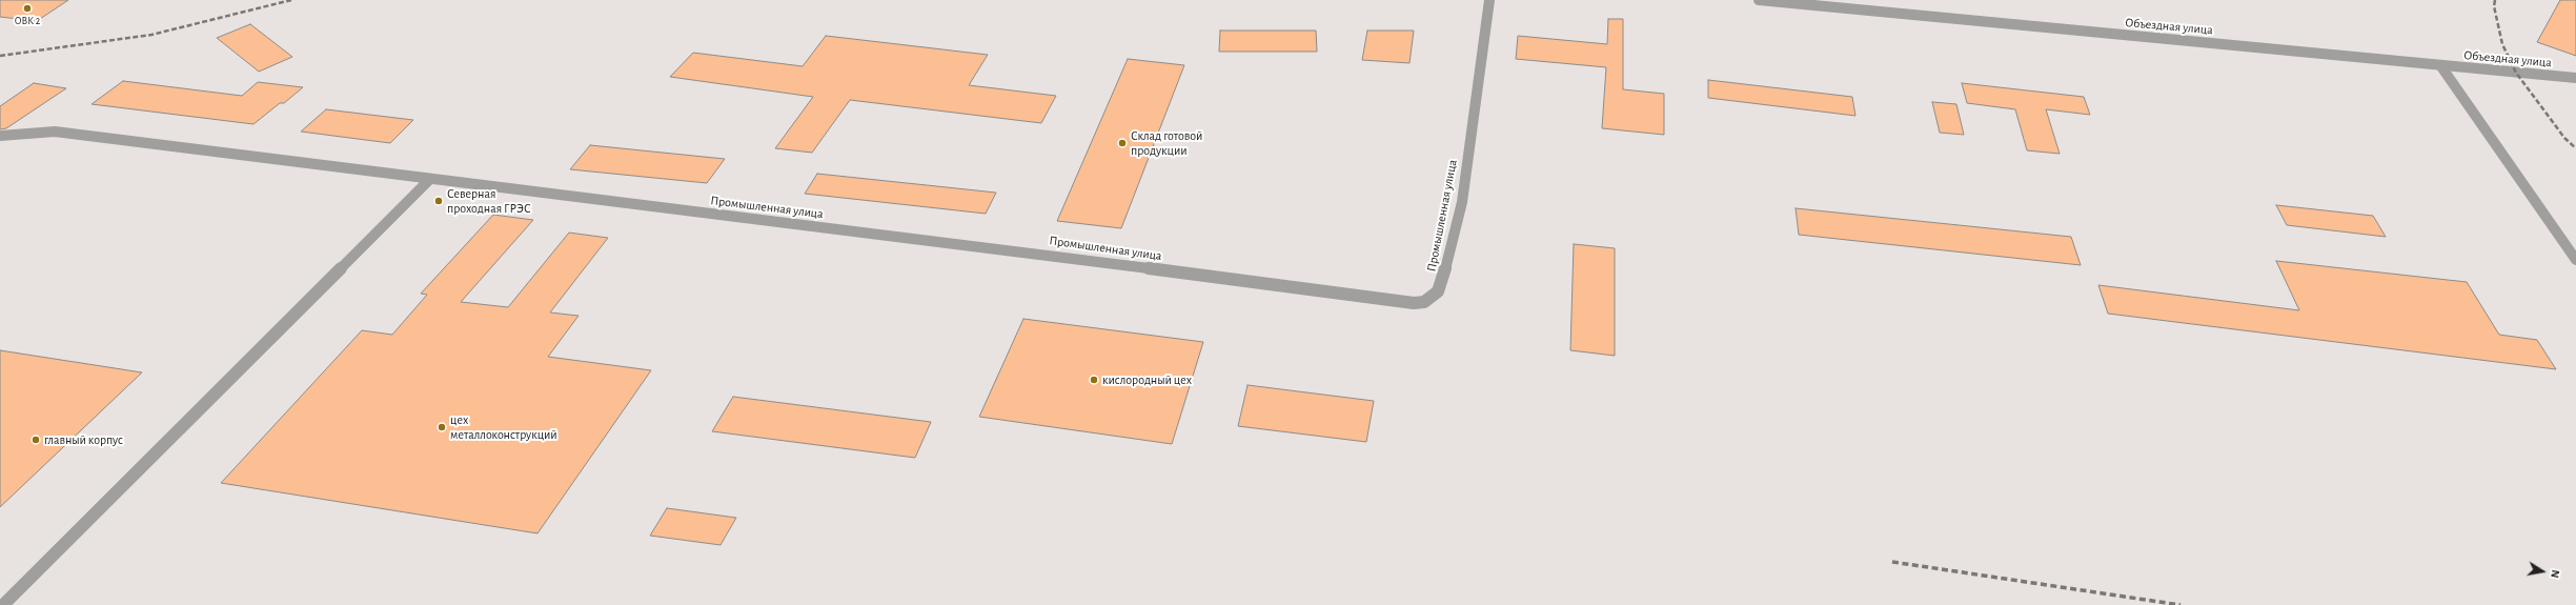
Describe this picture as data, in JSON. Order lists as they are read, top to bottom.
{
  "streets": {
    "street": ["Объездная улица", "Промышленная улица"]
  },
  "places": [
    "ОВК 2",
    "Склад готовой продукции",
    "Северная проходная ГРЭС",
    "кислородный цех",
    "цех металлоконструкций",
    "главный корпус"
  ],
  "north": "right"
}
